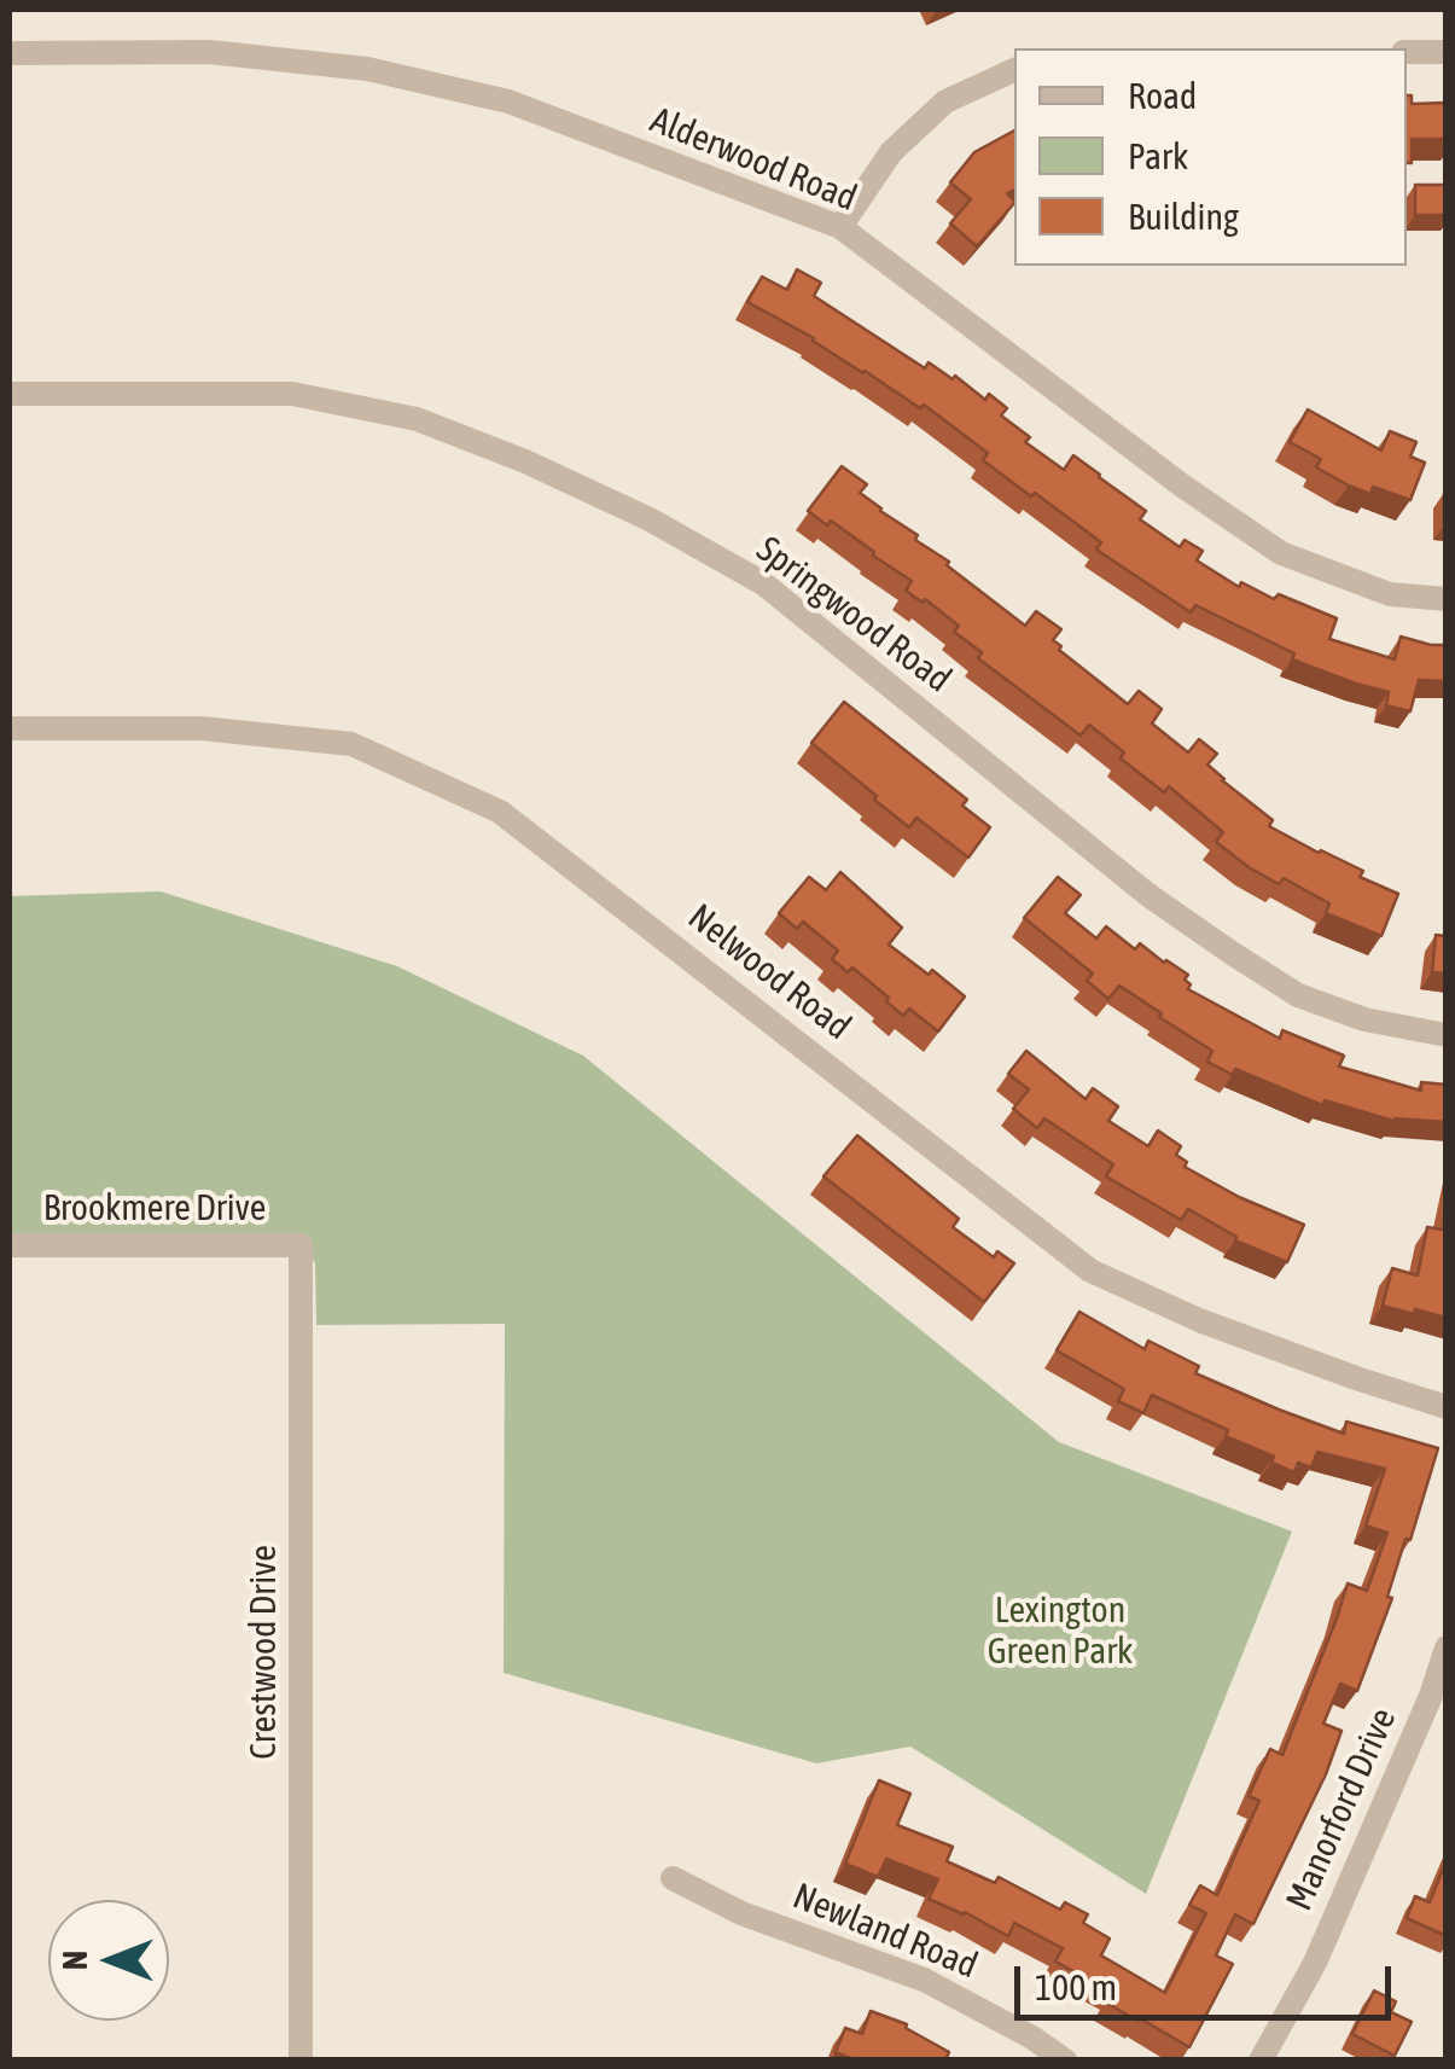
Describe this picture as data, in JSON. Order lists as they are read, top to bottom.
{
  "streets": {
    "street": [
      "Alderwood Road",
      "Springwood Road",
      "Nelwood Road",
      "Brookmere Drive",
      "Crestwood Drive",
      "Manorford Drive",
      "Newland Road"
    ]
  },
  "crossings": [
    ["Brookmere Drive", "Crestwood Drive"]
  ],
  "parks": ["Lexington Green Park"],
  "legend": ["Road", "Park", "Building"],
  "scale_bar": "100 m",
  "north": "left"
}
